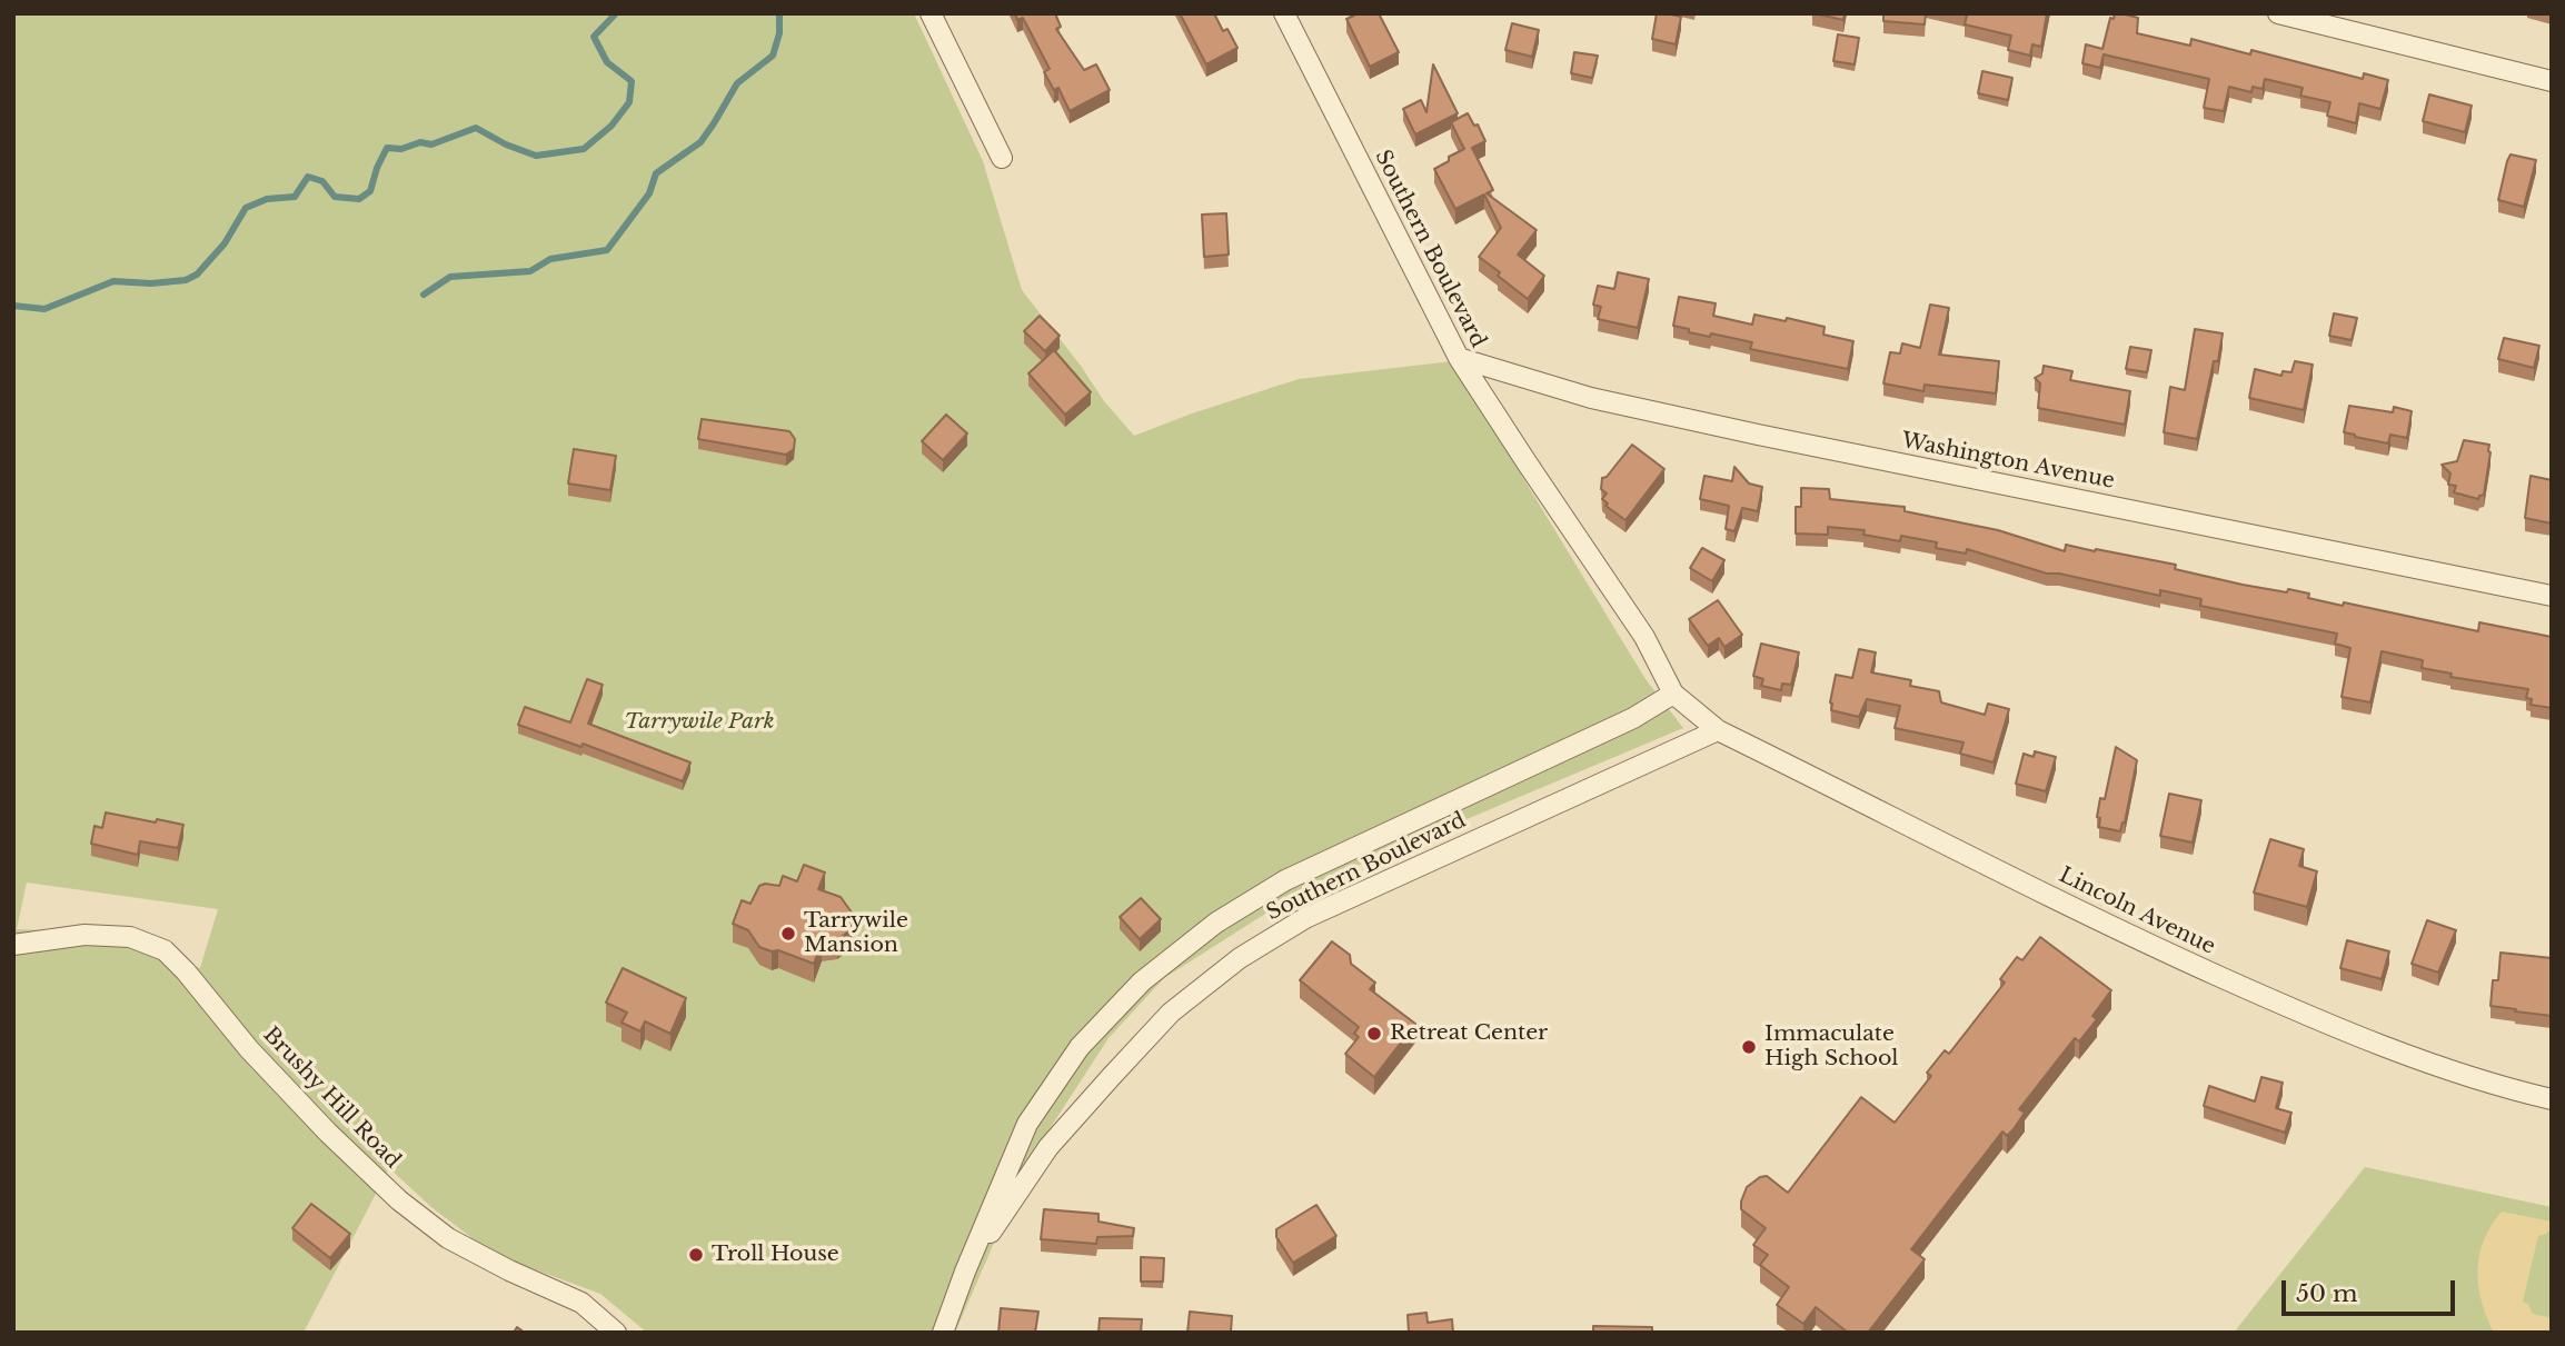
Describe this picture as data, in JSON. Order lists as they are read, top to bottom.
{
  "streets": {
    "street": [
      "Southern Boulevard",
      "Washington Avenue",
      "Lincoln Avenue",
      "Brushy Hill Road"
    ]
  },
  "crossings": [
    ["Southern Boulevard", "Washington Avenue"],
    ["Southern Boulevard", "Lincoln Avenue"]
  ],
  "parks": ["Tarrywile Park"],
  "places": [
    "Tarrywile Mansion",
    "Retreat Center",
    "Immaculate High School",
    "Troll House"
  ],
  "scale_bar": "50 m"
}
